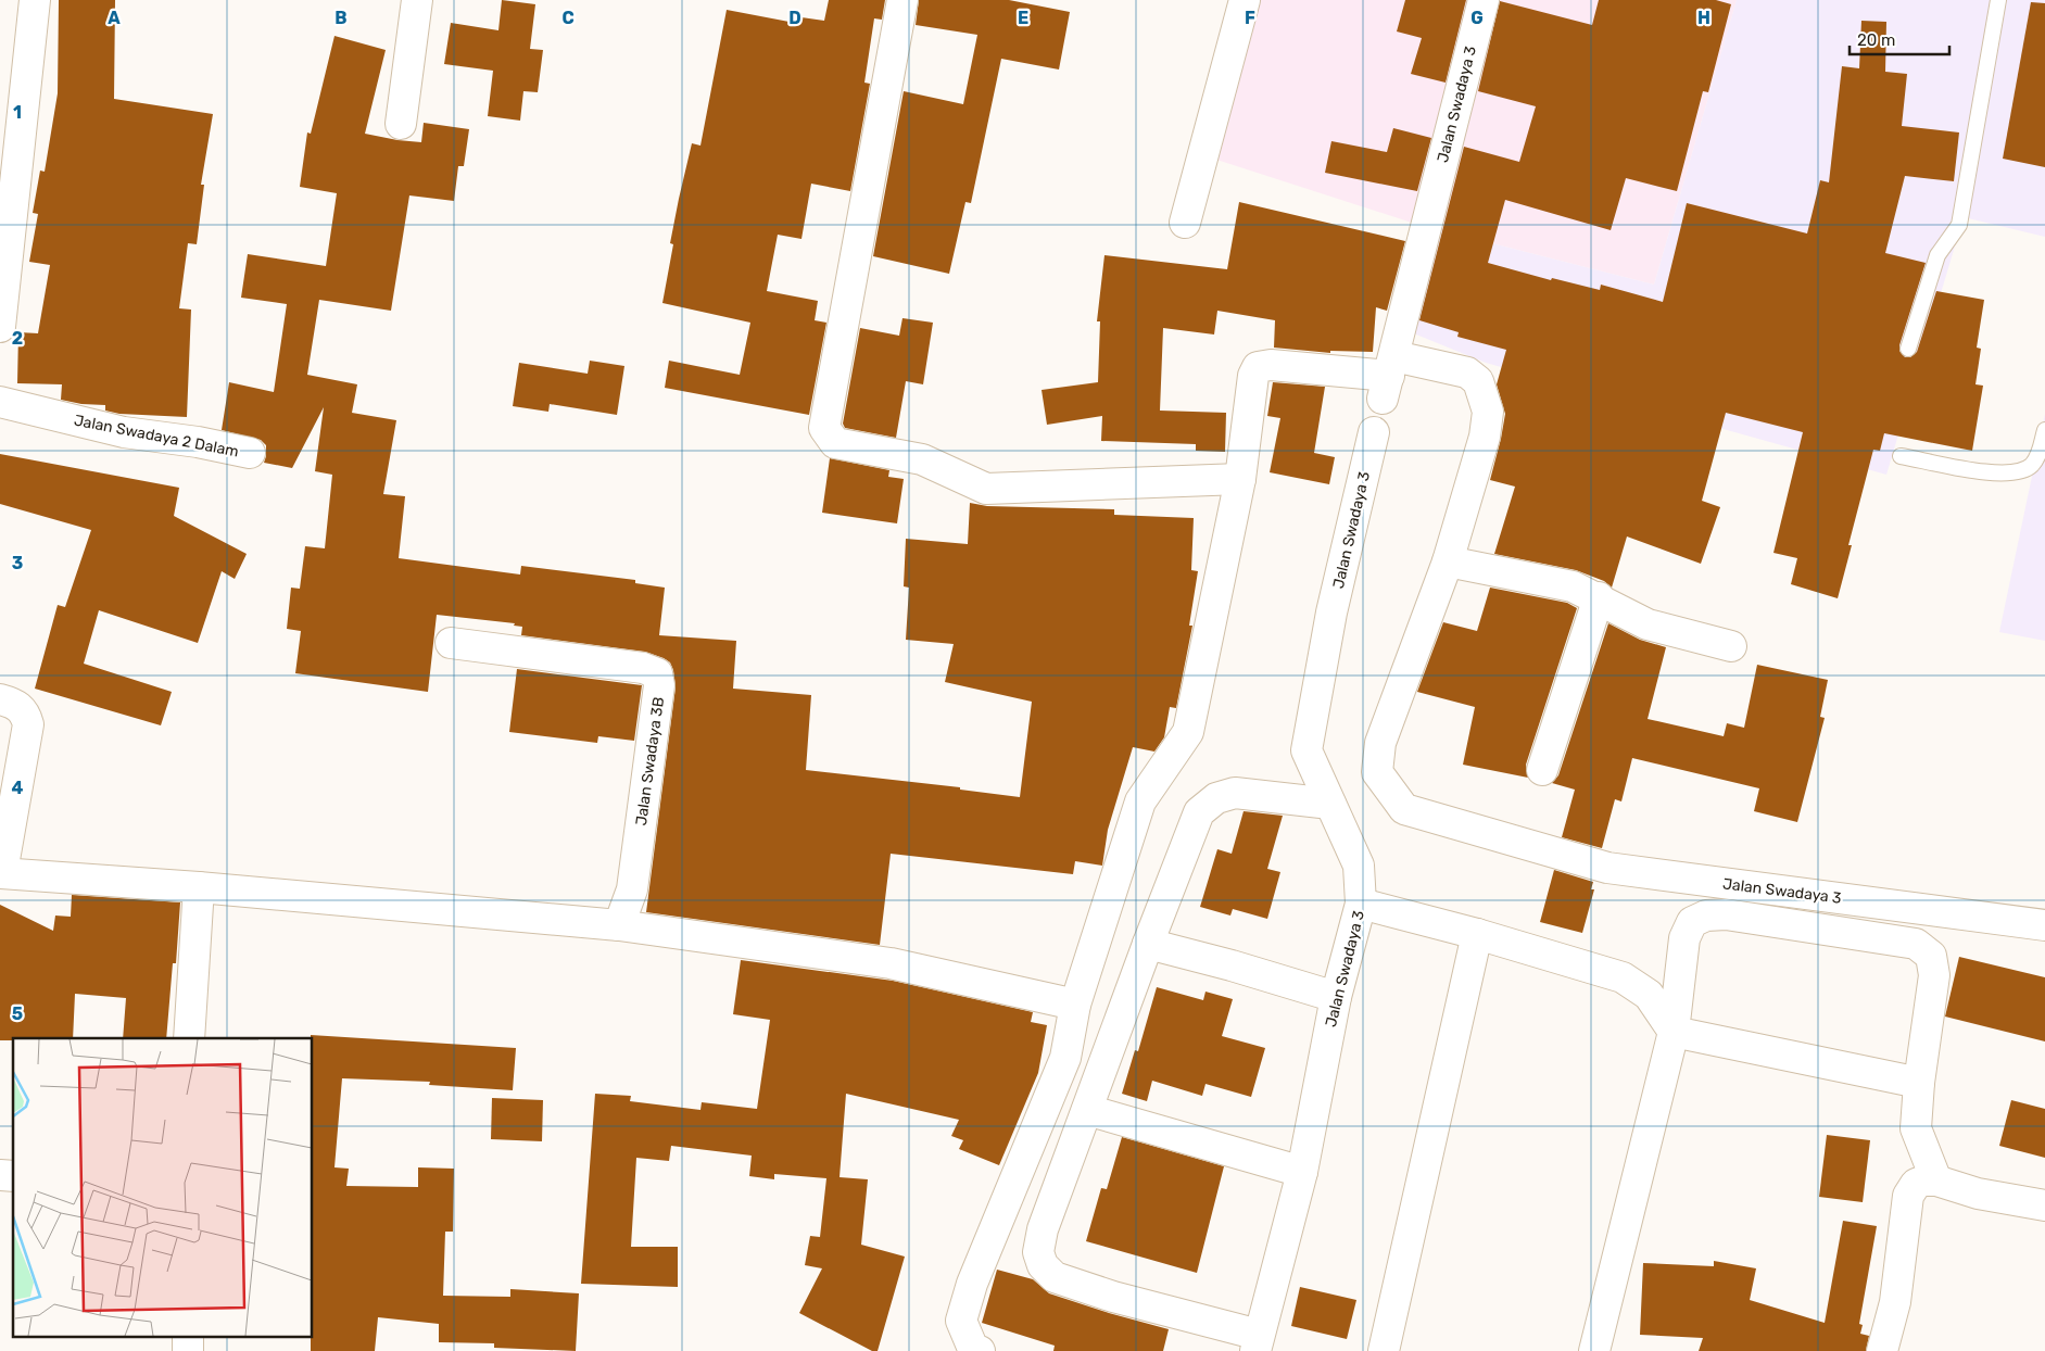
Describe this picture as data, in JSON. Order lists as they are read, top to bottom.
{
  "streets": {
    "street": ["Jalan Swadaya 3", "Jalan Swadaya 2 Dalam", "Jalan Swadaya 3B"]
  },
  "scale_bar": "20 m",
  "grid": {
    "columns": [
      "A",
      "B",
      "C",
      "D",
      "E",
      "F",
      "G",
      "H"
    ],
    "rows": [
      "1",
      "2",
      "3",
      "4",
      "5"
    ]
  }
}
